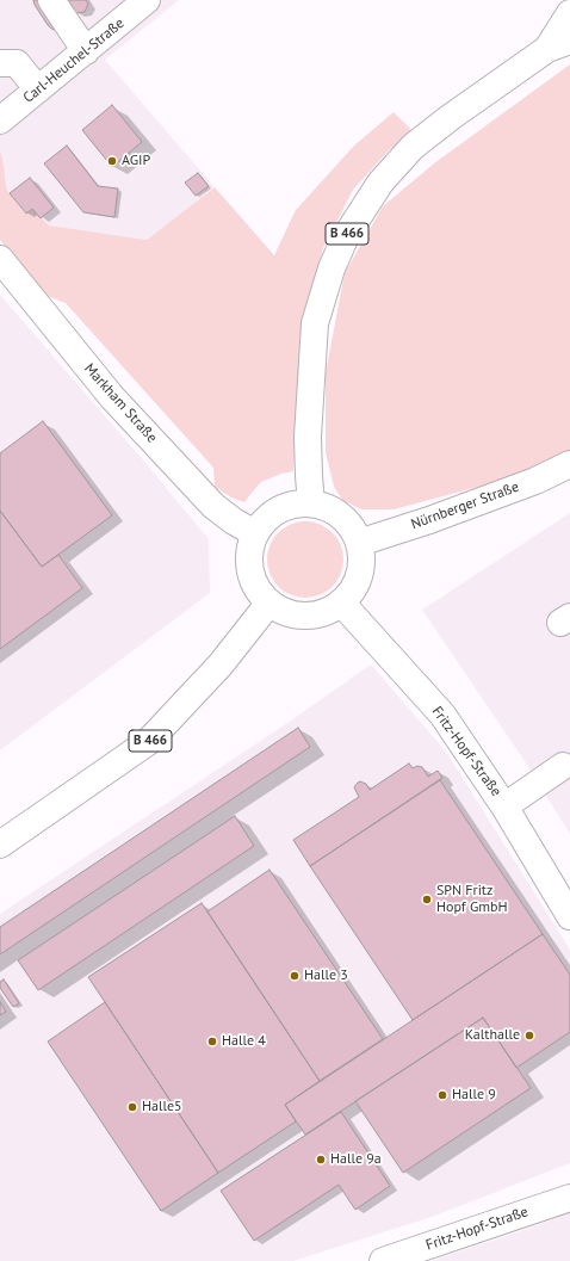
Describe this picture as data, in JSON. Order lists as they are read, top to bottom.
{
  "streets": {
    "main road": [
      "Carl-Heuchel-Straße",
      "B 466",
      "Markham Straße",
      "Nürnberger Straße",
      "Fritz-Hopf-Straße"
    ]
  },
  "crossings": [
    ["B 466", "Markham Straße"],
    ["B 466", "Nürnberger Straße"],
    ["B 466", "Fritz-Hopf-Straße"],
    ["Markham Straße", "Nürnberger Straße"],
    ["Markham Straße", "Fritz-Hopf-Straße"],
    ["Nürnberger Straße", "Fritz-Hopf-Straße"]
  ],
  "places": [
    "AGIP",
    "SPN Fritz Hopf GmbH",
    "Halle 3",
    "Kalthalle",
    "Halle 4",
    "Halle 9",
    "Halle5",
    "Halle 9a"
  ]
}
